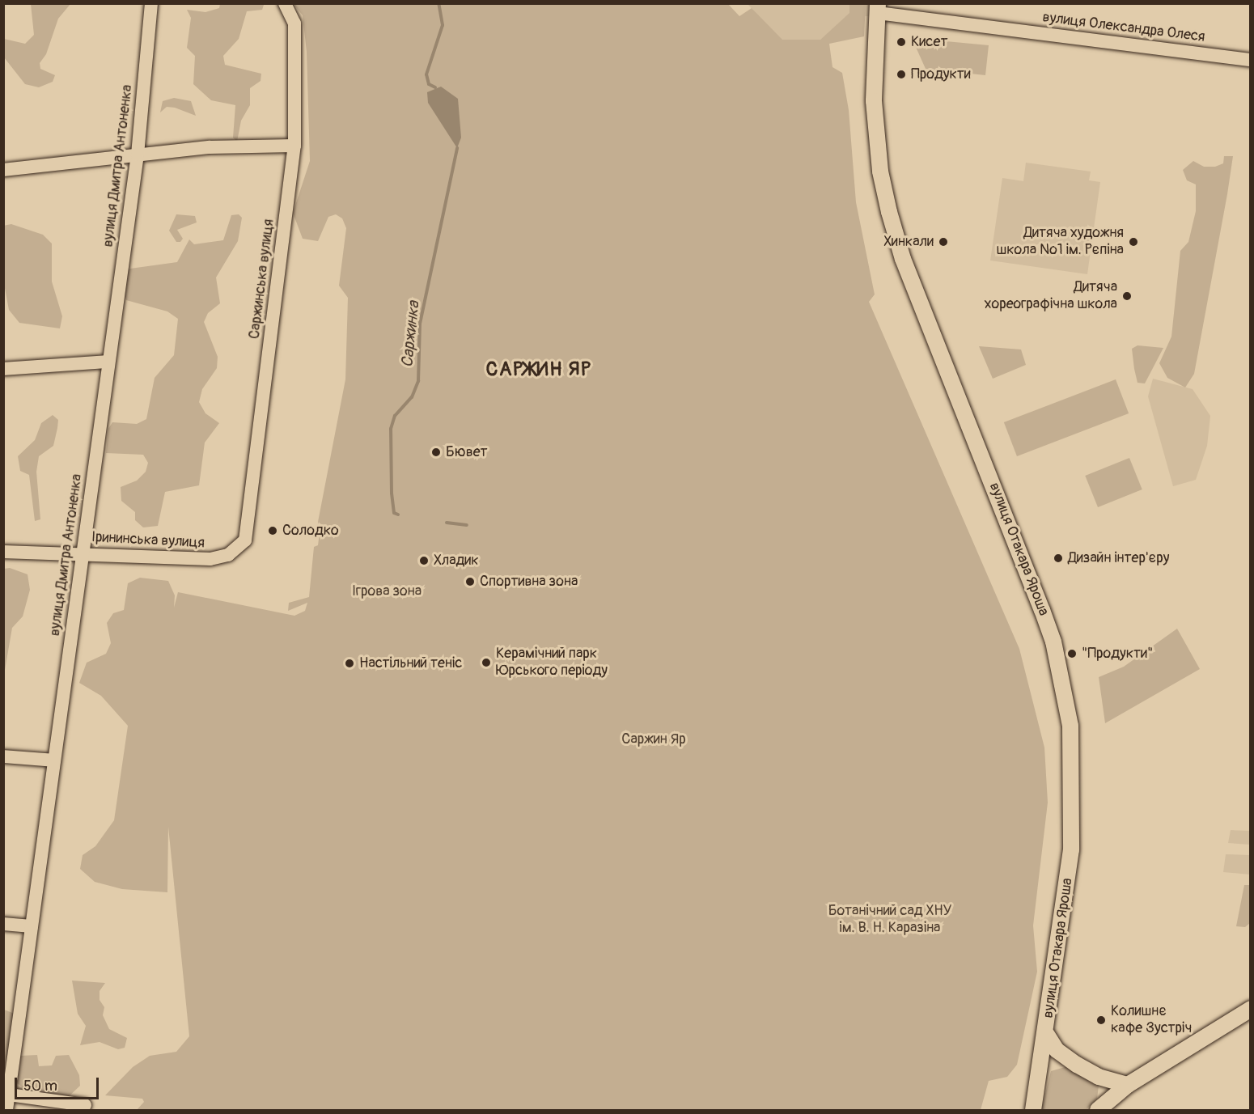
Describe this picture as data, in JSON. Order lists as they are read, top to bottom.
{
  "streets": {
    "street": [
      "вулиця Олександра Олеся",
      "вулиця Дмитра Антоненка",
      "Саржинська вулиця",
      "Ірининська вулиця",
      "вулиця Отакара Яроша"
    ]
  },
  "crossings": [
    ["вулиця Олександра Олеся", "вулиця Отакара Яроша"],
    ["вулиця Дмитра Антоненка", "Ірининська вулиця"],
    ["Саржинська вулиця", "Ірининська вулиця"]
  ],
  "districts": ["САРЖИН ЯР"],
  "water": ["Саржинка"],
  "parks": ["Ігрова зона", "Саржин Яр", "Ботанічний сад ХНУ ім. В. Н. Каразіна"],
  "places": [
    "Кисет",
    "Продукти",
    "Хинкали",
    "Дитяча художня школа №1 ім. Рєпіна",
    "Дитяча хореографічна школа",
    "Бювет",
    "Солодко",
    "Дизайн інтер'єру",
    "Хладик",
    "Спортивна зона",
    "\"Продукти\"",
    "Керамічний парк Юрського періоду",
    "Настільний теніс",
    "Колишнє кафе Зустріч"
  ],
  "scale_bar": "50 m"
}
